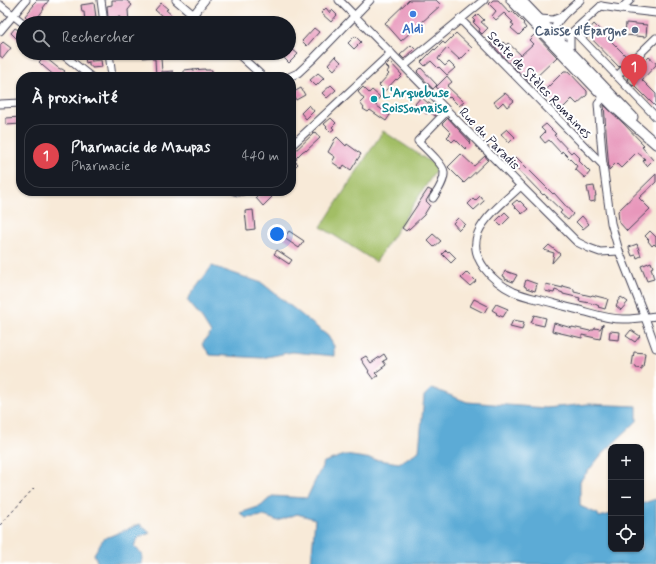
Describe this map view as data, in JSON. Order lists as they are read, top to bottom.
{
  "streets": {
    "street": ["Sente de Stèles Romaines", "Rue du Paradis"]
  },
  "places": ["Aldi", "Caisse d'Épargne", "L'Arquebuse Soissonnaise"],
  "page": {
    "search": "Rechercher",
    "pins": "1",
    "heading": "À proximité",
    "list": [
      {
        "mark": "1",
        "name": "Pharmacie de Maupas",
        "note": "Pharmacie",
        "value": "440 m"
      }
    ],
    "map_buttons": ["+", "−"]
  }
}
